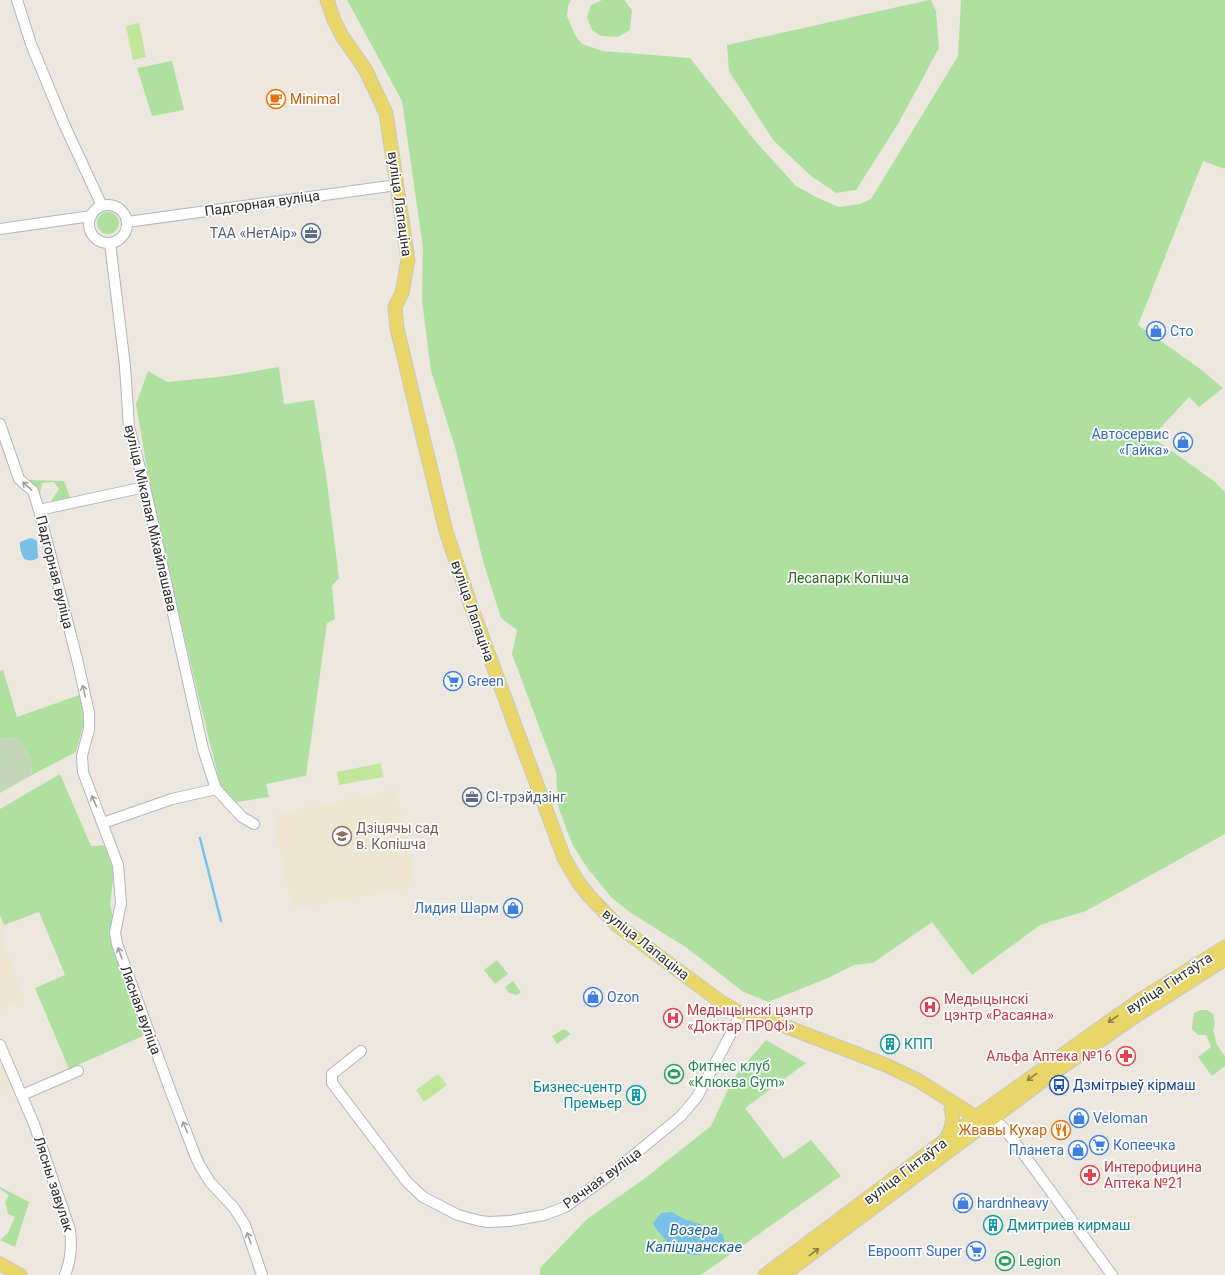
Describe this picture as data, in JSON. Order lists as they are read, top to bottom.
{
  "streets": {
    "main road": ["вуліца Лапаціна", "вуліца Гінтаўта"],
    "street": [
      "Падгорная вуліца",
      "вуліца Мікалая Міхайлашава",
      "Лясная вуліца",
      "Рачная вуліца",
      "Лясны завулак"
    ]
  },
  "crossings": [
    ["Падгорная вуліца", "вуліца Лапаціна"],
    ["Падгорная вуліца", "вуліца Мікалая Міхайлашава"],
    ["Падгорная вуліца", "Лясная вуліца"],
    ["вуліца Лапаціна", "вуліца Гінтаўта"],
    ["вуліца Лапаціна", "Рачная вуліца"]
  ],
  "one_way": ["Падгорная вуліца", "Лясная вуліца"],
  "water": ["Возера Капішчанскае"],
  "parks": ["Лесапарк Копішча"],
  "places": {
    "cafe": ["Minimal"],
    "office": ["ТАА «НетАір»", "СІ-трэйдзінг"],
    "shop": [
      "Сто",
      "Автосервис «Гайка»",
      "Лидия Шарм",
      "Ozon",
      "Veloman",
      "Планета",
      "hardnheavy"
    ],
    "supermarket": ["Green", "Копеечка", "Евроопт Super"],
    "school or university": ["Дзіцячы сад в. Копішча"],
    "hospital": ["Медыцынскі цэнтр «Расаяна»", "Медыцынскі цэнтр «Доктар ПРОФІ»"],
    "building": ["КПП", "Бизнес-центр Премьер", "Дмитриев кирмаш"],
    "pharmacy": ["Альфа Аптека №16", "Интерофицина Аптека №21"],
    "sports": ["Фитнес клуб «Клюква Gym»", "Legion"],
    "bus stop": ["Дзмітрыеў кірмаш"],
    "restaurant": ["Жвавы Кухар"]
  }
}
